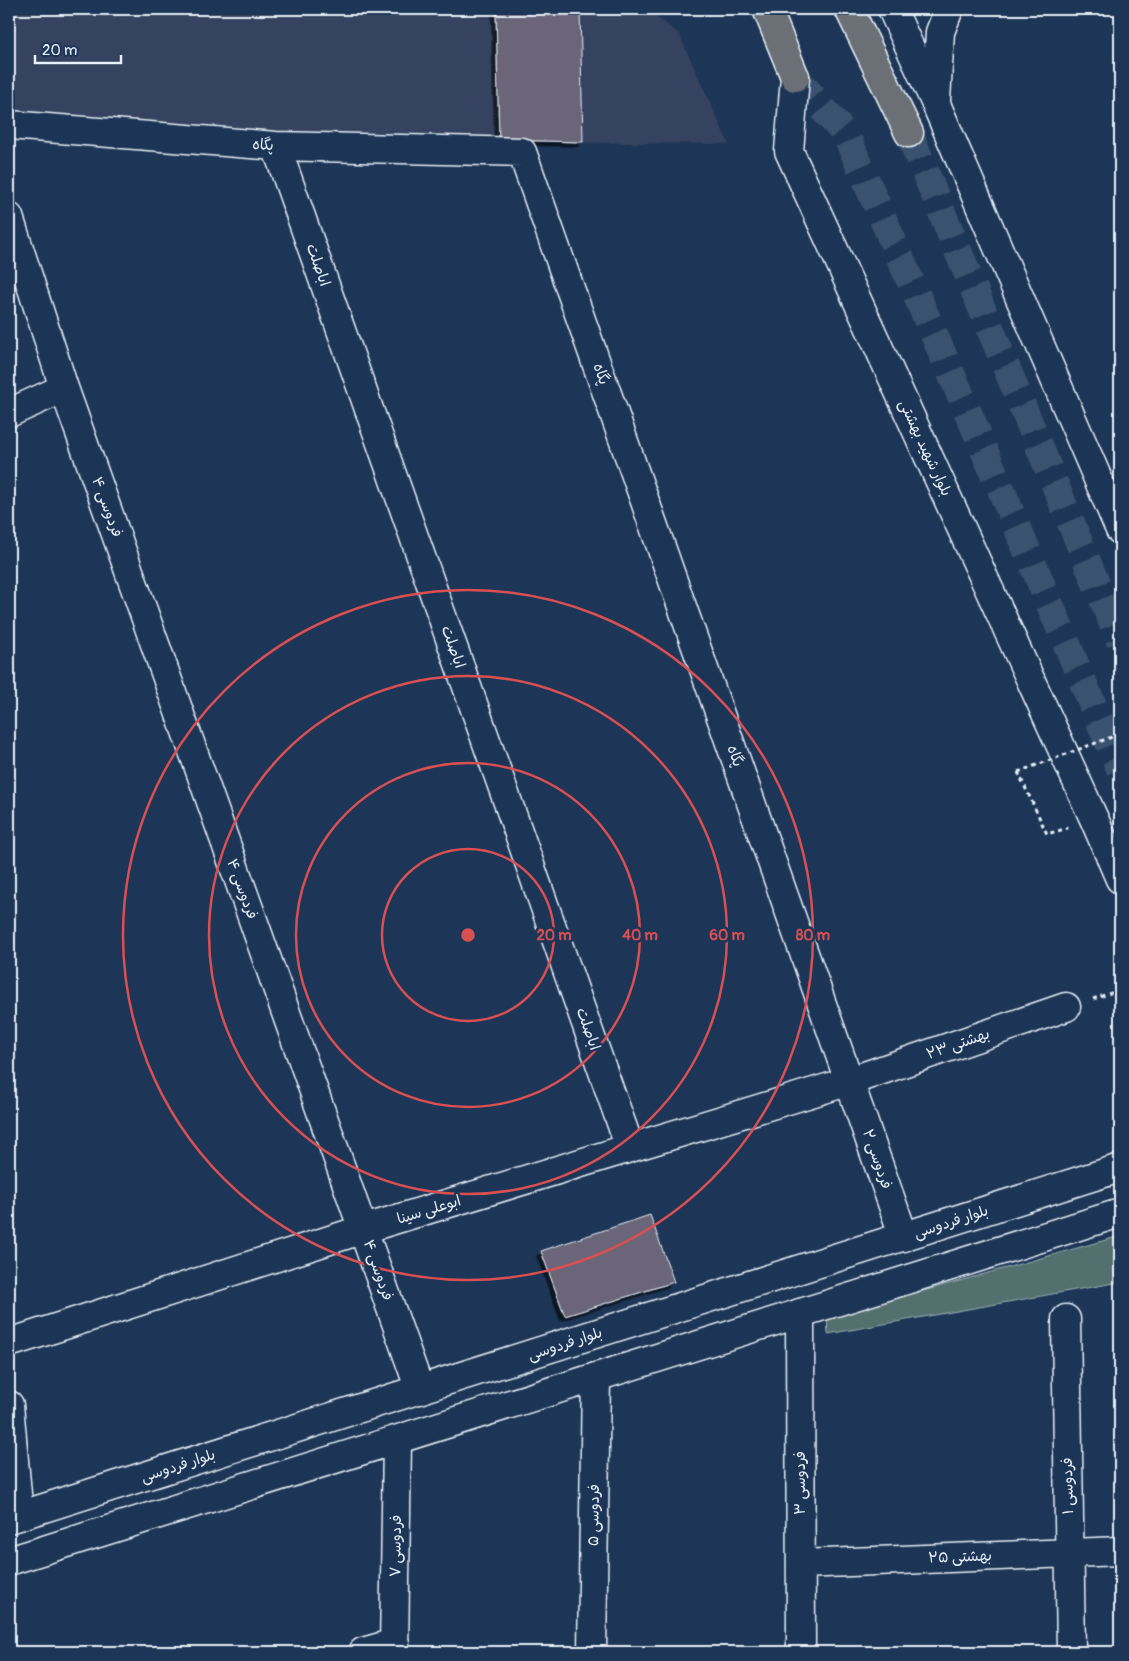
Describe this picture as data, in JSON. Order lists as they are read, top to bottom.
{
  "streets": {
    "main road": ["بلوار شهید بهشتی"],
    "street": [
      "پگاه",
      "اباصلت",
      "فردوسی ۴",
      "بهشتی ۲۳",
      "فردوسی ۲",
      "ابوعلی سینا",
      "بلوار فردوسی",
      "فردوسی ۳",
      "فردوسی ۱",
      "فردوسی ۵",
      "فردوسی ۷",
      "بهشتی ۲۵"
    ]
  },
  "crossings": [
    ["پگاه", "اباصلت"],
    ["پگاه", "بهشتی ۲۳"],
    ["پگاه", "فردوسی ۲"],
    ["پگاه", "ابوعلی سینا"],
    ["اباصلت", "ابوعلی سینا"],
    ["فردوسی ۴", "ابوعلی سینا"],
    ["فردوسی ۴", "بلوار فردوسی"],
    ["بهشتی ۲۳", "فردوسی ۲"],
    ["بهشتی ۲۳", "ابوعلی سینا"],
    ["فردوسی ۲", "ابوعلی سینا"],
    ["فردوسی ۲", "بلوار فردوسی"],
    ["فردوسی ۳", "بهشتی ۲۵"],
    ["فردوسی ۱", "بهشتی ۲۵"]
  ],
  "scale_bar": "20 m",
  "rings": [
    "20 m",
    "40 m",
    "60 m",
    "80 m"
  ]
}
